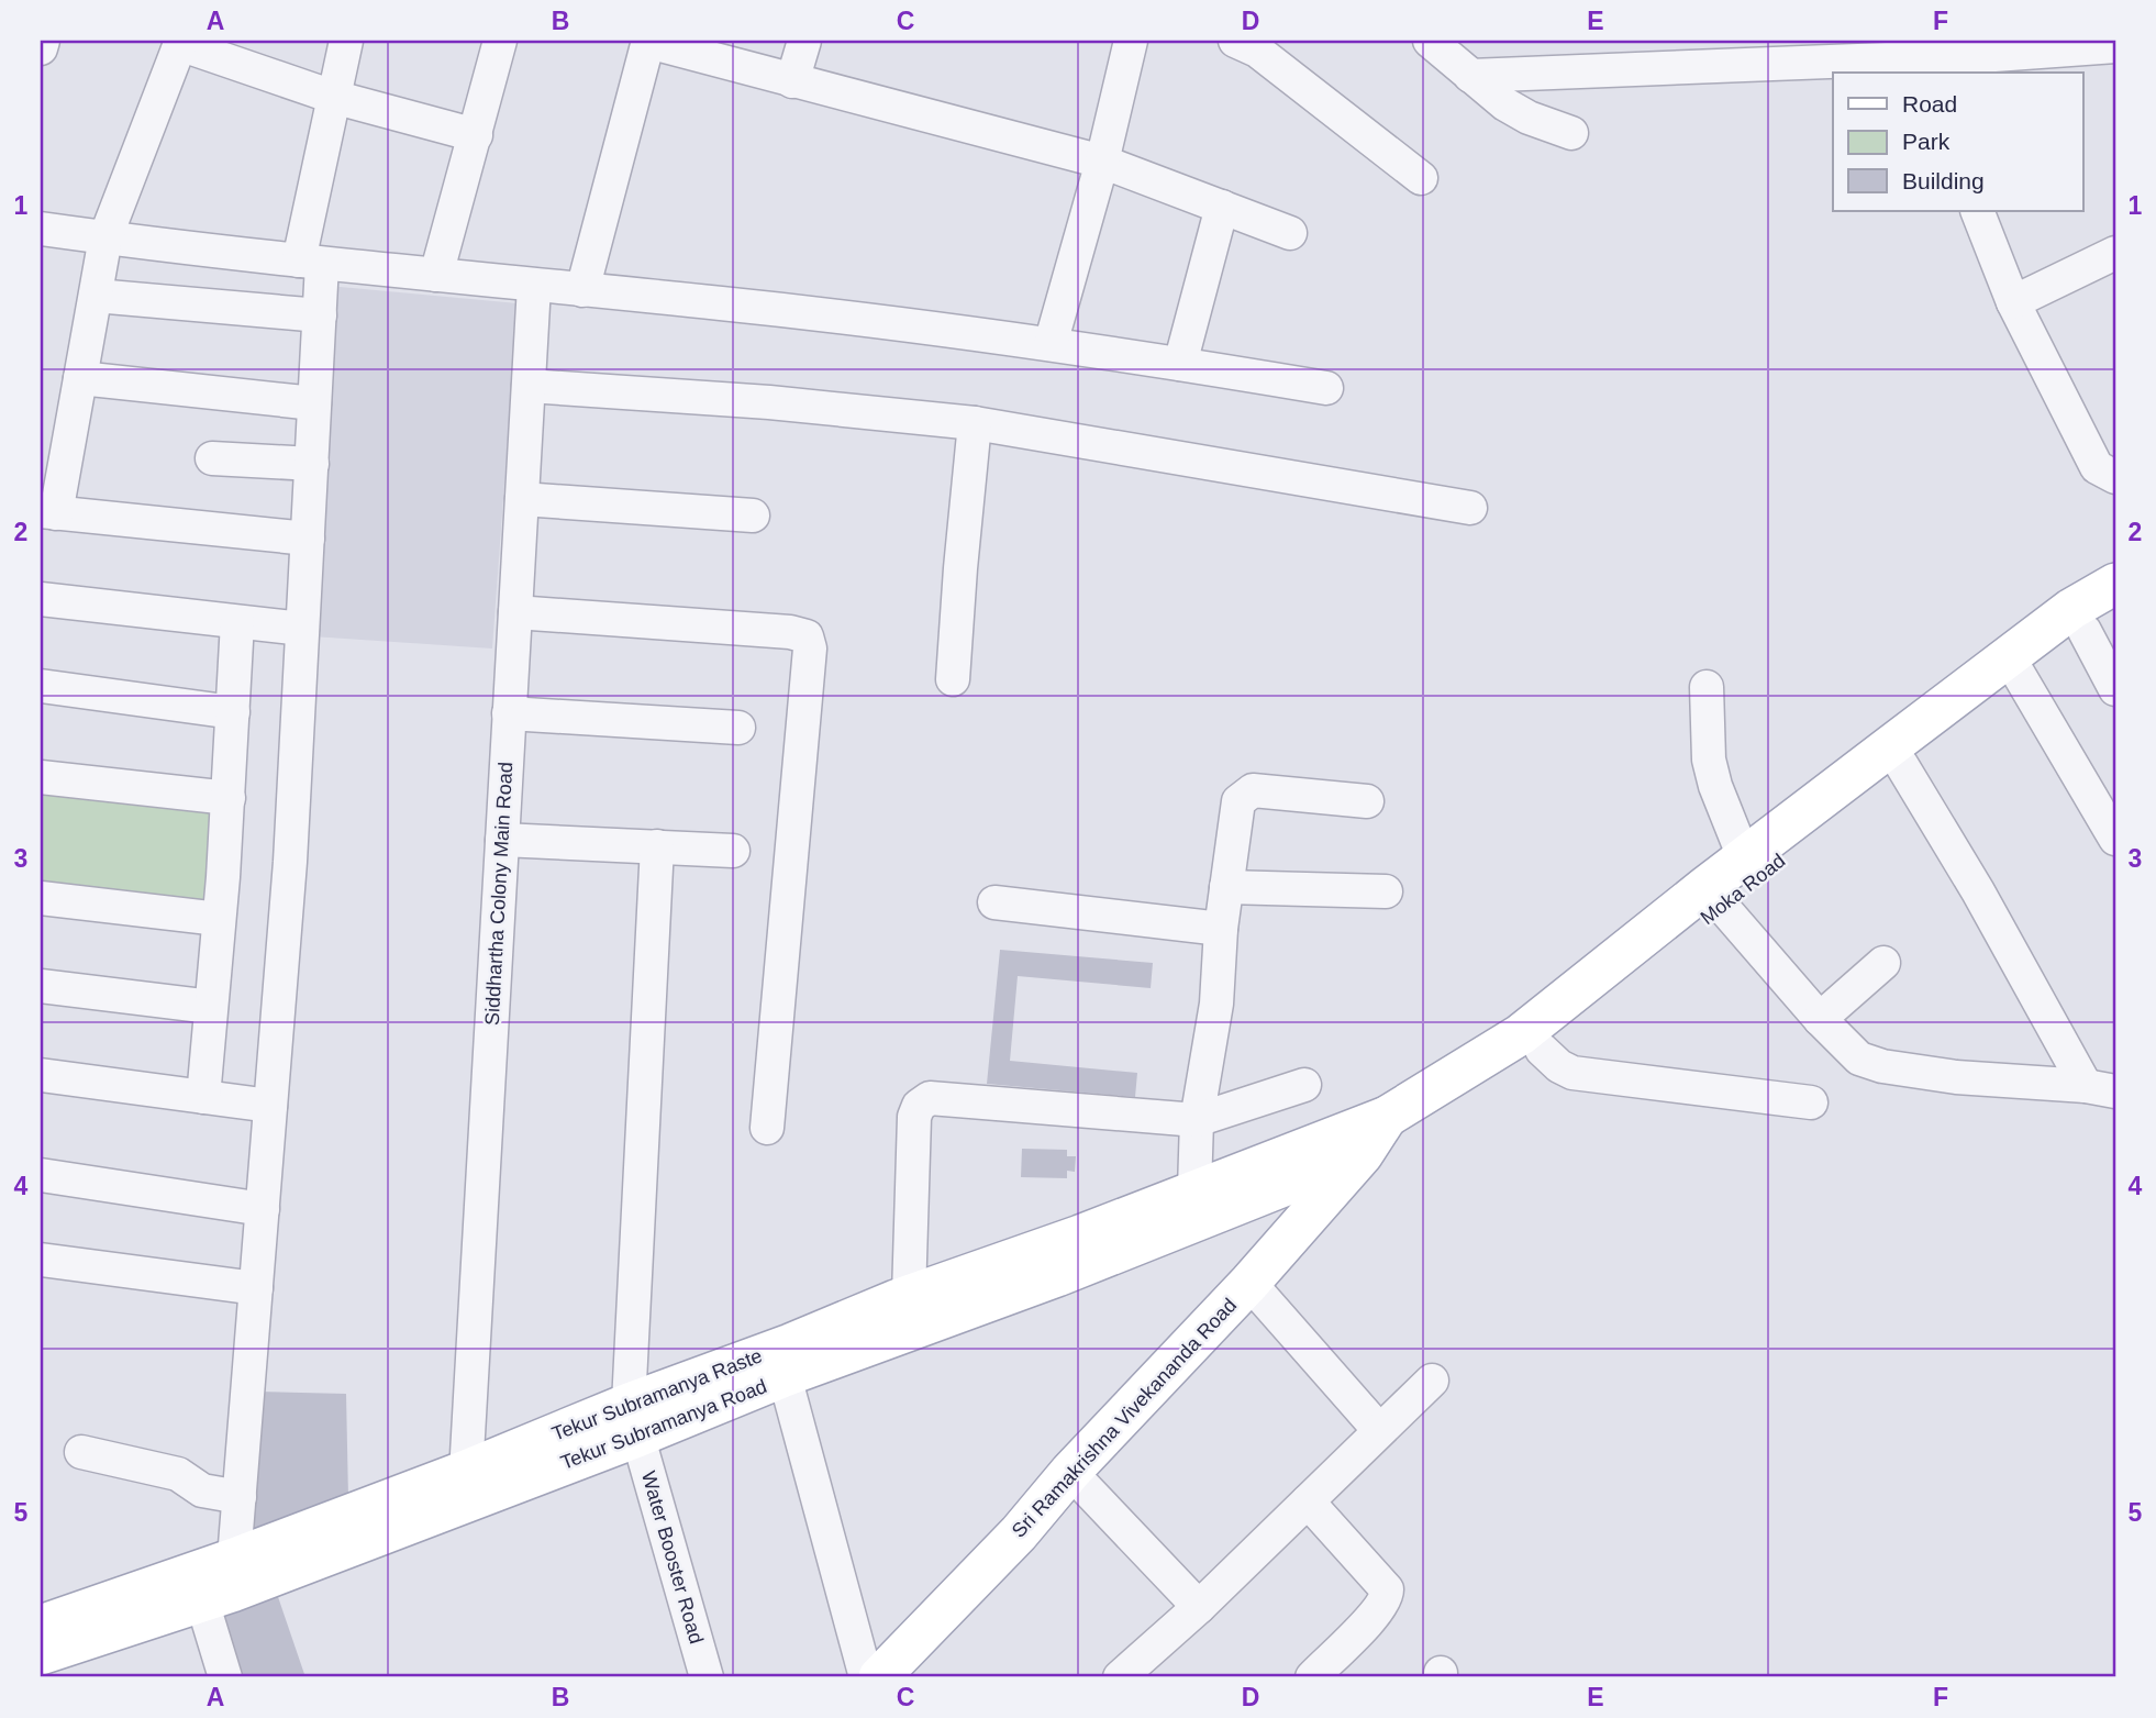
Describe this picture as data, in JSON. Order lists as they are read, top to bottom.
{
  "streets": {
    "main road": [
      "Moka Road",
      "Tekur Subramanya Raste",
      "Sri Ramakrishna Vivekananda Road",
      "Tekur Subramanya Road"
    ],
    "street": ["Siddhartha Colony Main Road", "Water Booster Road"]
  },
  "crossings": [
    ["Moka Road", "Tekur Subramanya Raste"],
    ["Moka Road", "Sri Ramakrishna Vivekananda Road"],
    ["Moka Road", "Tekur Subramanya Road"],
    ["Siddhartha Colony Main Road", "Tekur Subramanya Road"],
    ["Tekur Subramanya Raste", "Tekur Subramanya Road"],
    ["Tekur Subramanya Raste", "Water Booster Road"],
    ["Tekur Subramanya Road", "Water Booster Road"]
  ],
  "legend": ["Road", "Park", "Building"],
  "grid": {
    "columns": [
      "A",
      "B",
      "C",
      "D",
      "E",
      "F"
    ],
    "rows": [
      "1",
      "2",
      "3",
      "4",
      "5"
    ]
  }
}
